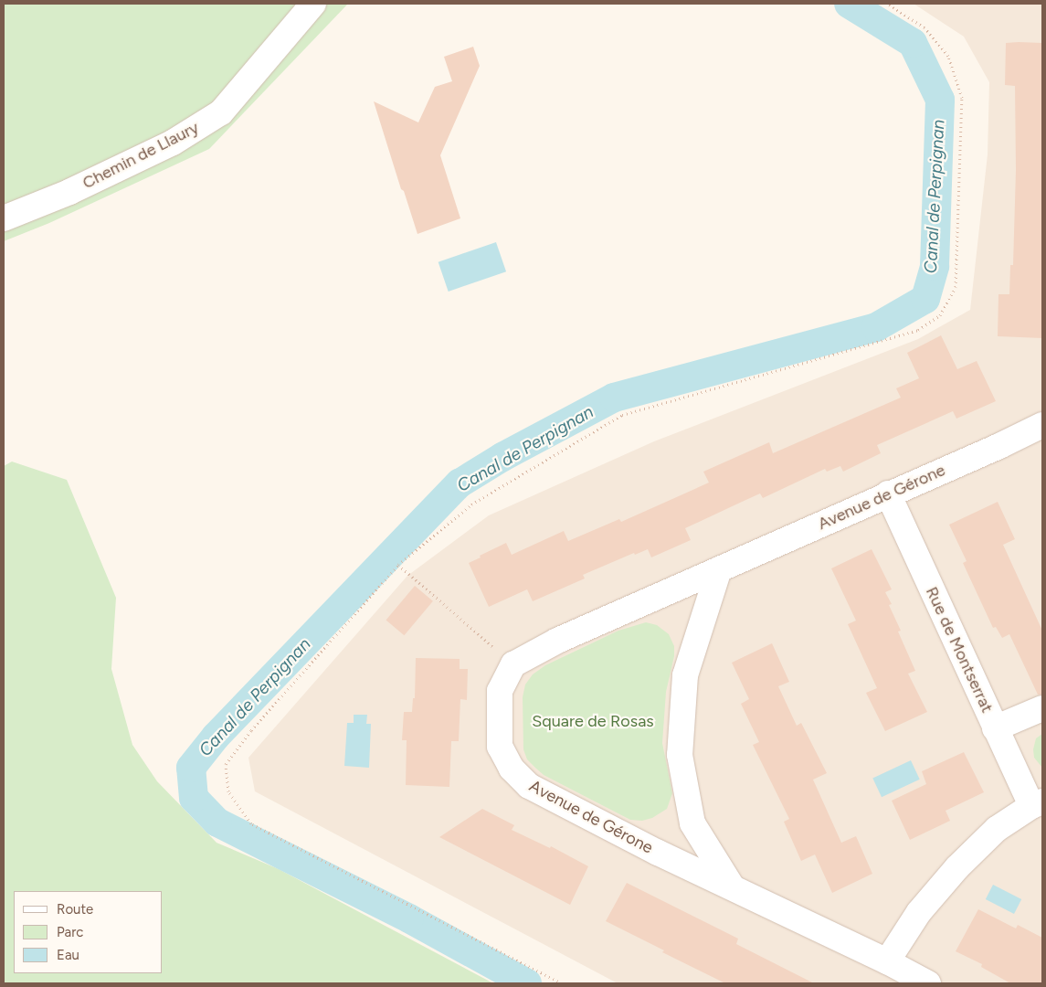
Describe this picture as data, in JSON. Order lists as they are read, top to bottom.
{
  "streets": {
    "street": ["Chemin de Llaury", "Avenue de Gérone", "Rue de Montserrat"]
  },
  "crossings": [
    ["Avenue de Gérone", "Rue de Montserrat"]
  ],
  "water": ["Canal de Perpignan"],
  "parks": ["Square de Rosas"],
  "legend": ["Route", "Parc", "Eau"]
}
